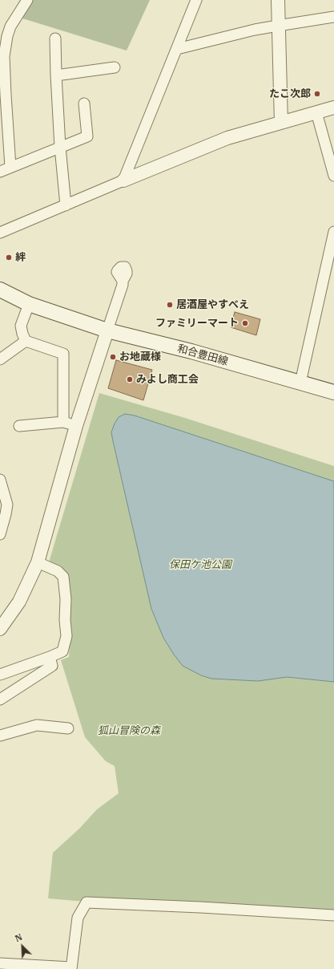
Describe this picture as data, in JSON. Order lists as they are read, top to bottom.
{
  "streets": {
    "main road": ["和合豊田線"]
  },
  "parks": ["保田ケ池公園", "狐山冒険の森"],
  "places": [
    "たこ次郎",
    "絆",
    "居酒屋やすべえ",
    "ファミリーマート",
    "お地蔵様",
    "みよし商工会"
  ],
  "north": "top left"
}
